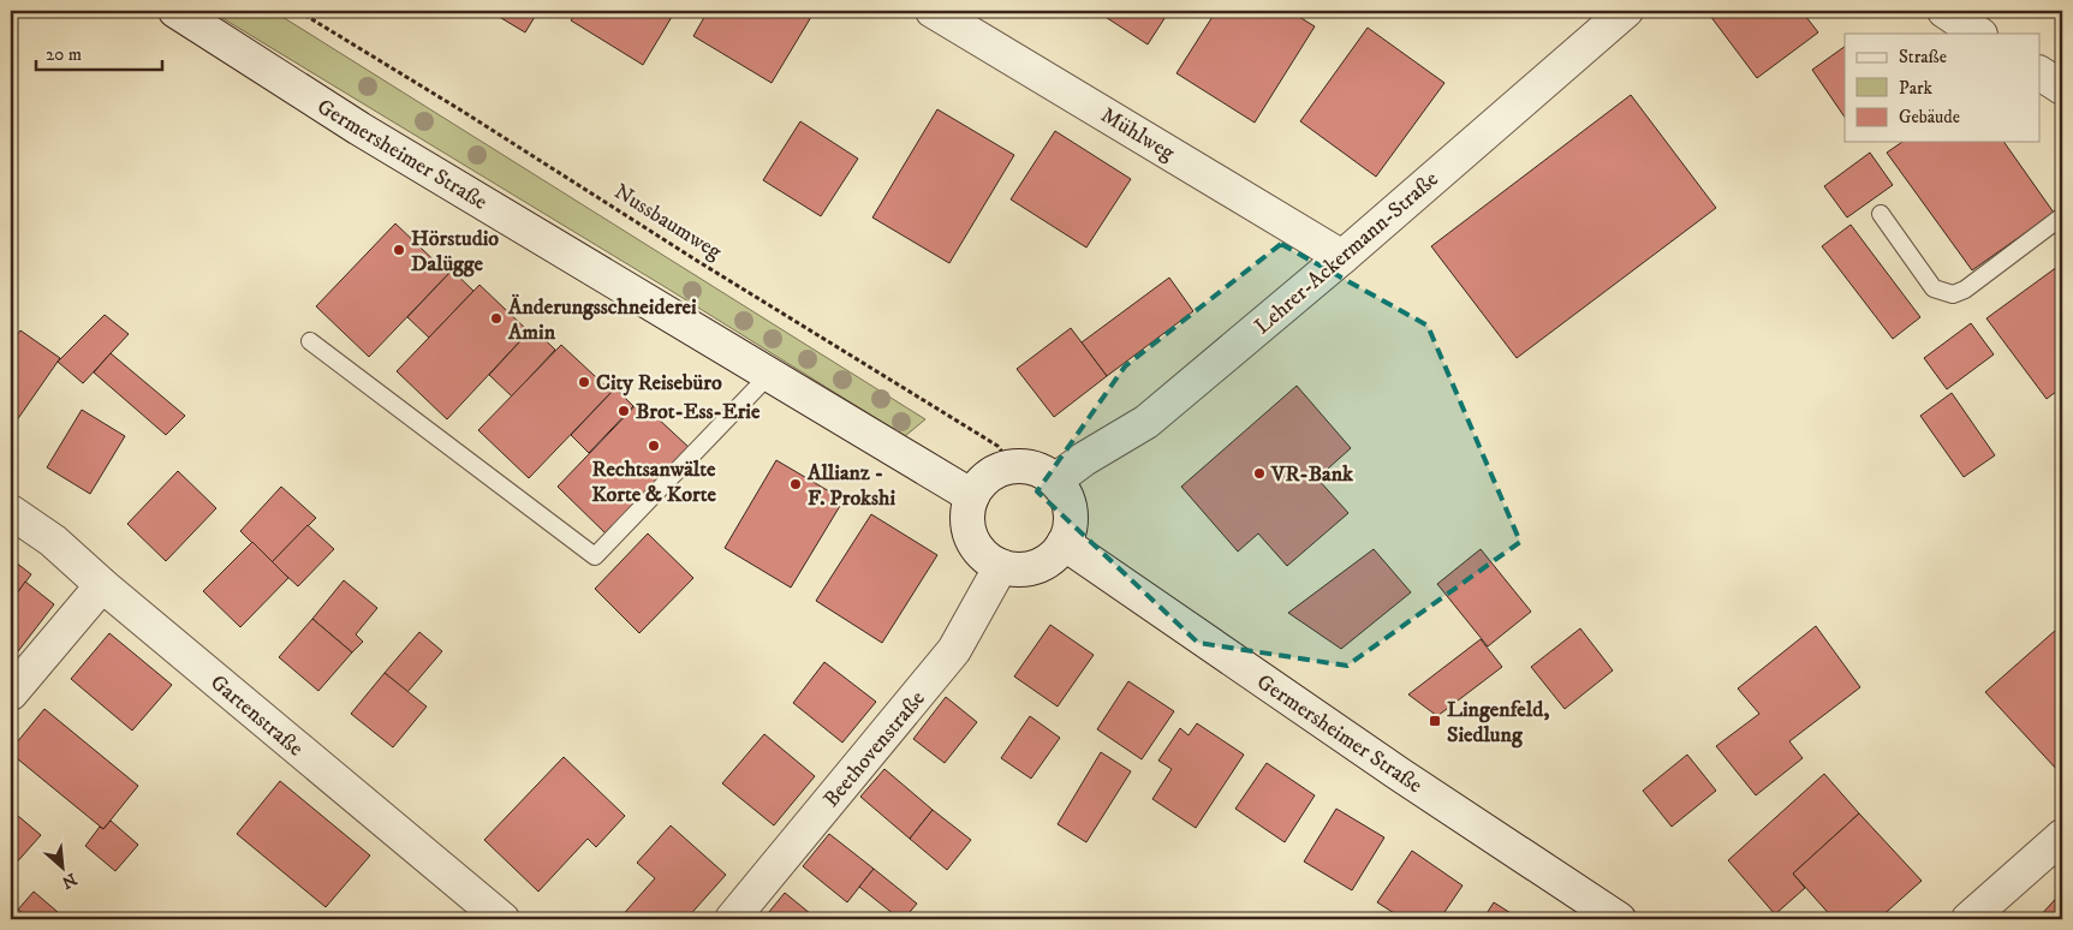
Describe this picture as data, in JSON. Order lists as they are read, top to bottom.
{
  "streets": {
    "street": [
      "Mühlweg",
      "Germersheimer Straße",
      "Lehrer-Ackermann-Straße",
      "Gartenstraße",
      "Beethovenstraße"
    ],
    "path": ["Nussbaumweg"]
  },
  "crossings": [
    ["Mühlweg", "Lehrer-Ackermann-Straße"],
    ["Germersheimer Straße", "Nussbaumweg"],
    ["Germersheimer Straße", "Lehrer-Ackermann-Straße"],
    ["Germersheimer Straße", "Beethovenstraße"],
    ["Nussbaumweg", "Lehrer-Ackermann-Straße"],
    ["Nussbaumweg", "Beethovenstraße"],
    ["Lehrer-Ackermann-Straße", "Beethovenstraße"]
  ],
  "places": {
    "other": [
      "Hörstudio Dalügge",
      "Änderungsschneiderei Amin",
      "City Reisebüro",
      "Brot-Ess-Erie",
      "Rechtsanwälte Korte & Korte",
      "VR-Bank",
      "Allianz - F. Prokshi"
    ],
    "transit": ["Lingenfeld, Siedlung"]
  },
  "legend": ["Straße", "Park", "Gebäude"],
  "scale_bar": "20 m",
  "north": "bottom right"
}
